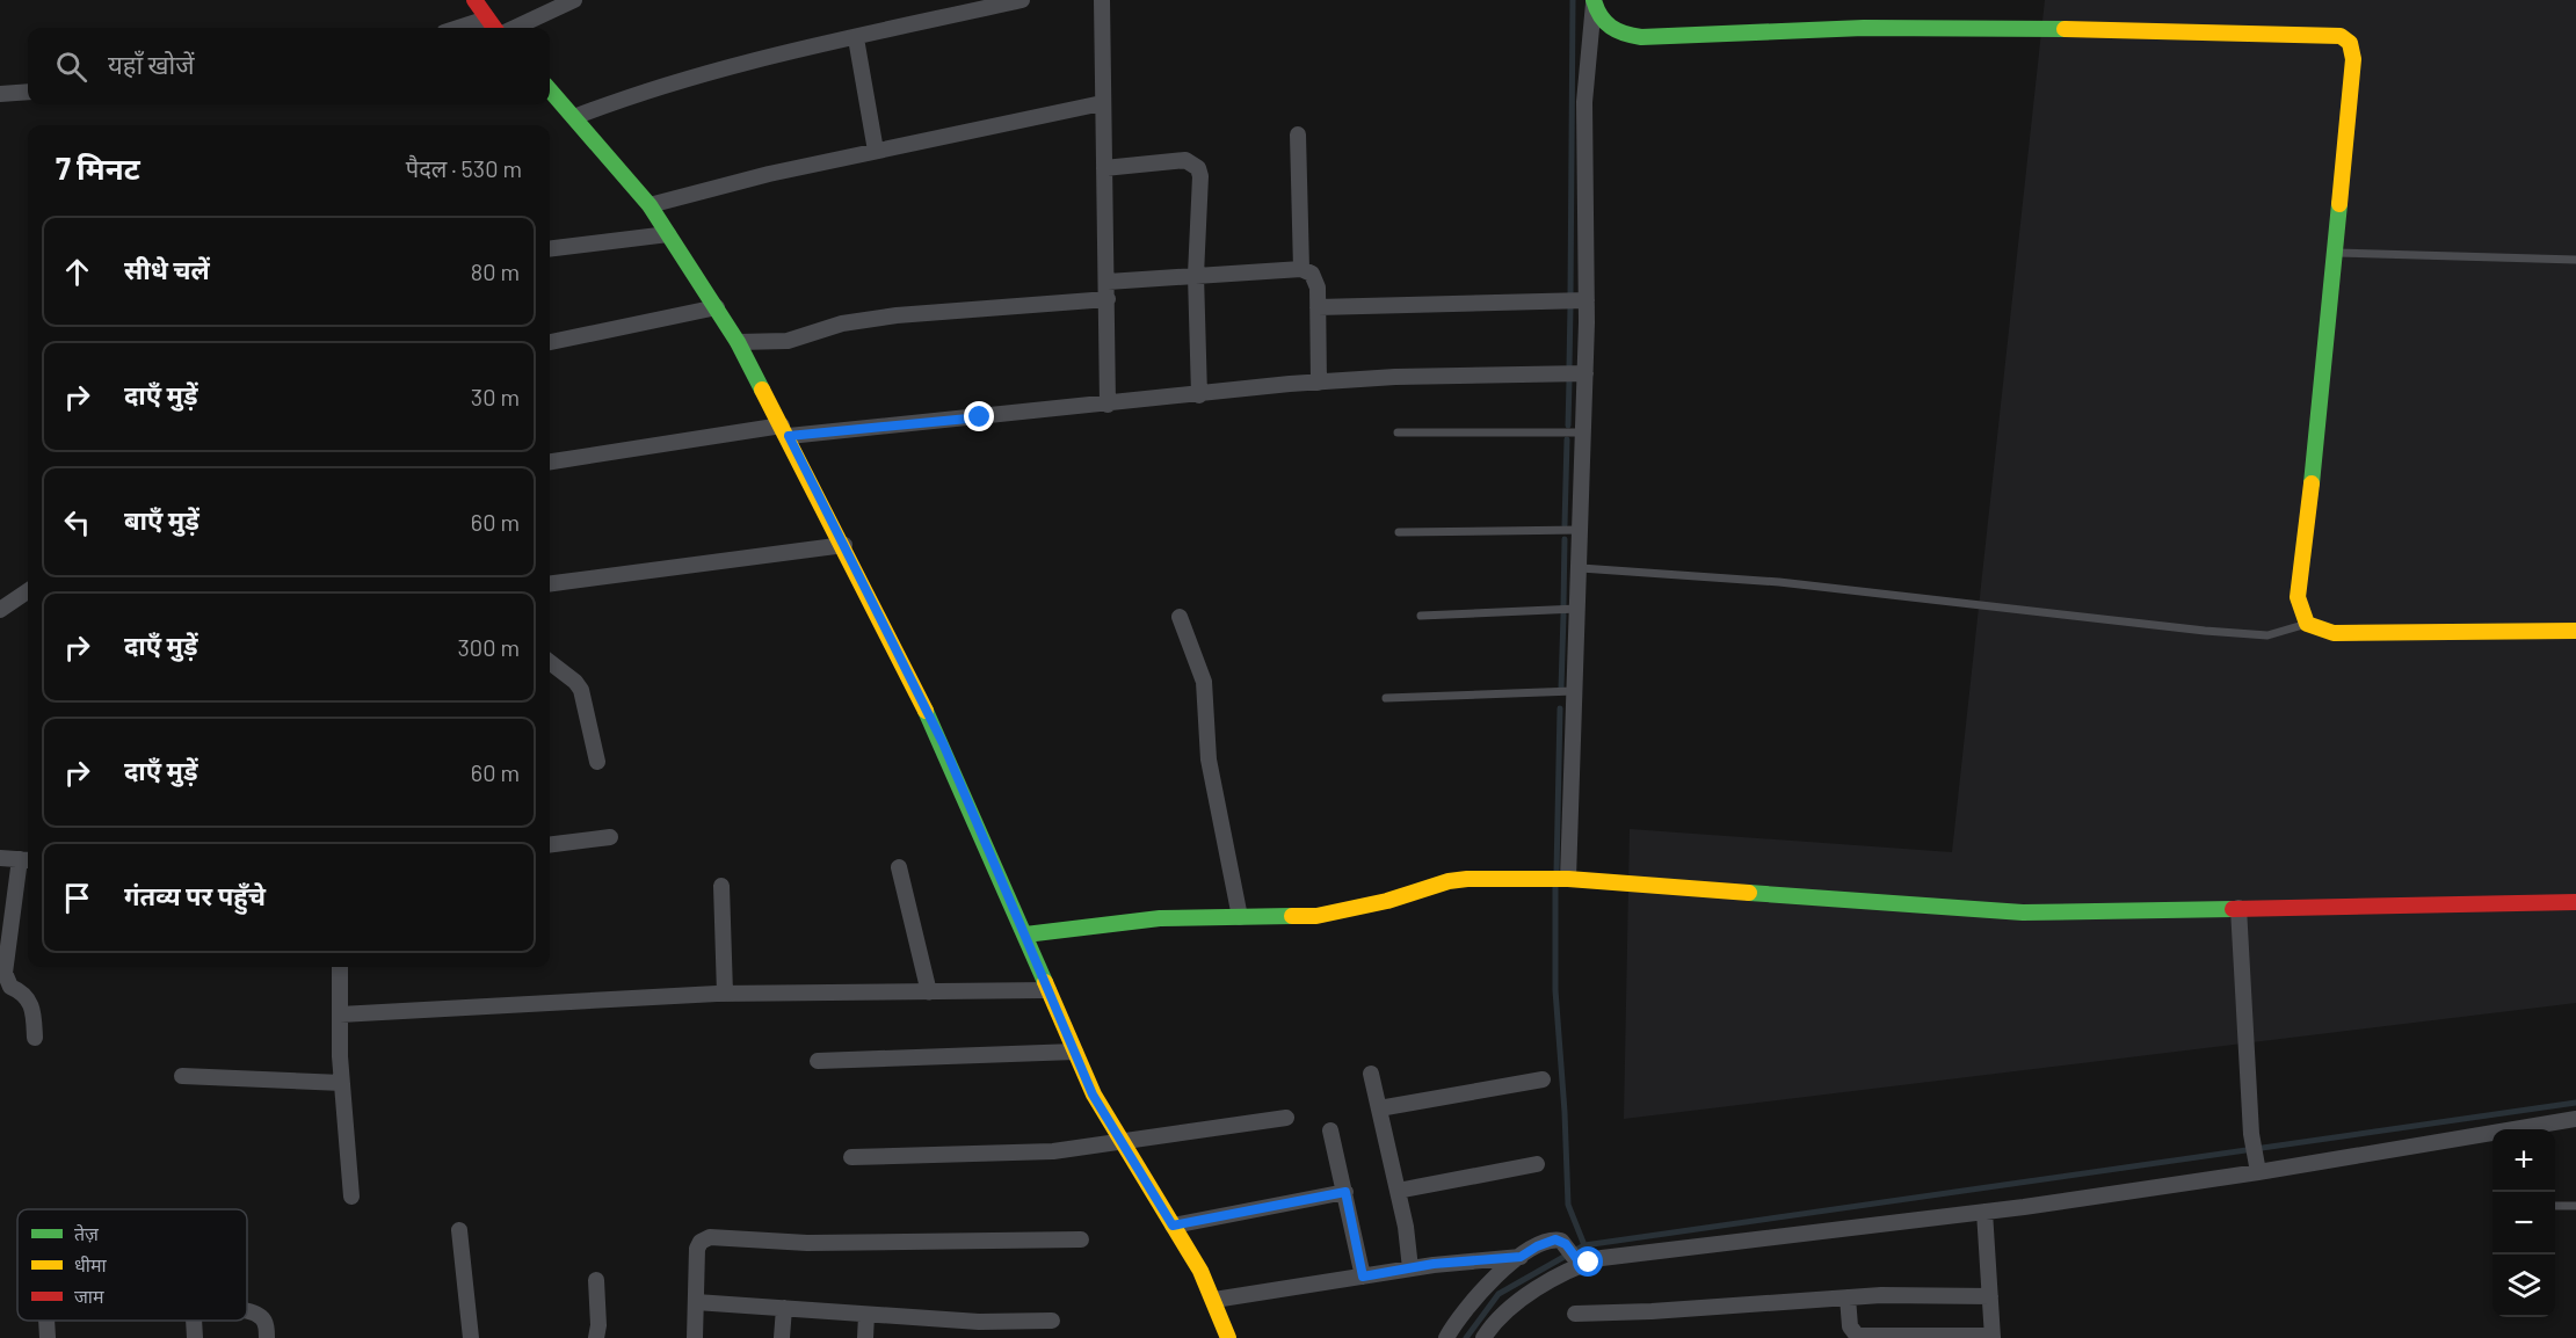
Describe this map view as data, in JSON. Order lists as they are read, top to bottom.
{
  "legend": ["तेज़", "धीमा", "जाम"],
  "page": {
    "search": "यहाँ खोजें",
    "heading": ["7 मिनट", "पैदल · 530 m"],
    "list": [
      ["सीधे चलें", "80 m"],
      ["दाएँ मुड़ें", "30 m"],
      ["बाएँ मुड़ें", "60 m"],
      ["दाएँ मुड़ें", "300 m"],
      ["दाएँ मुड़ें", "60 m"],
      "गंतव्य पर पहुँचे"
    ],
    "map_buttons": ["+", "−"]
  }
}
